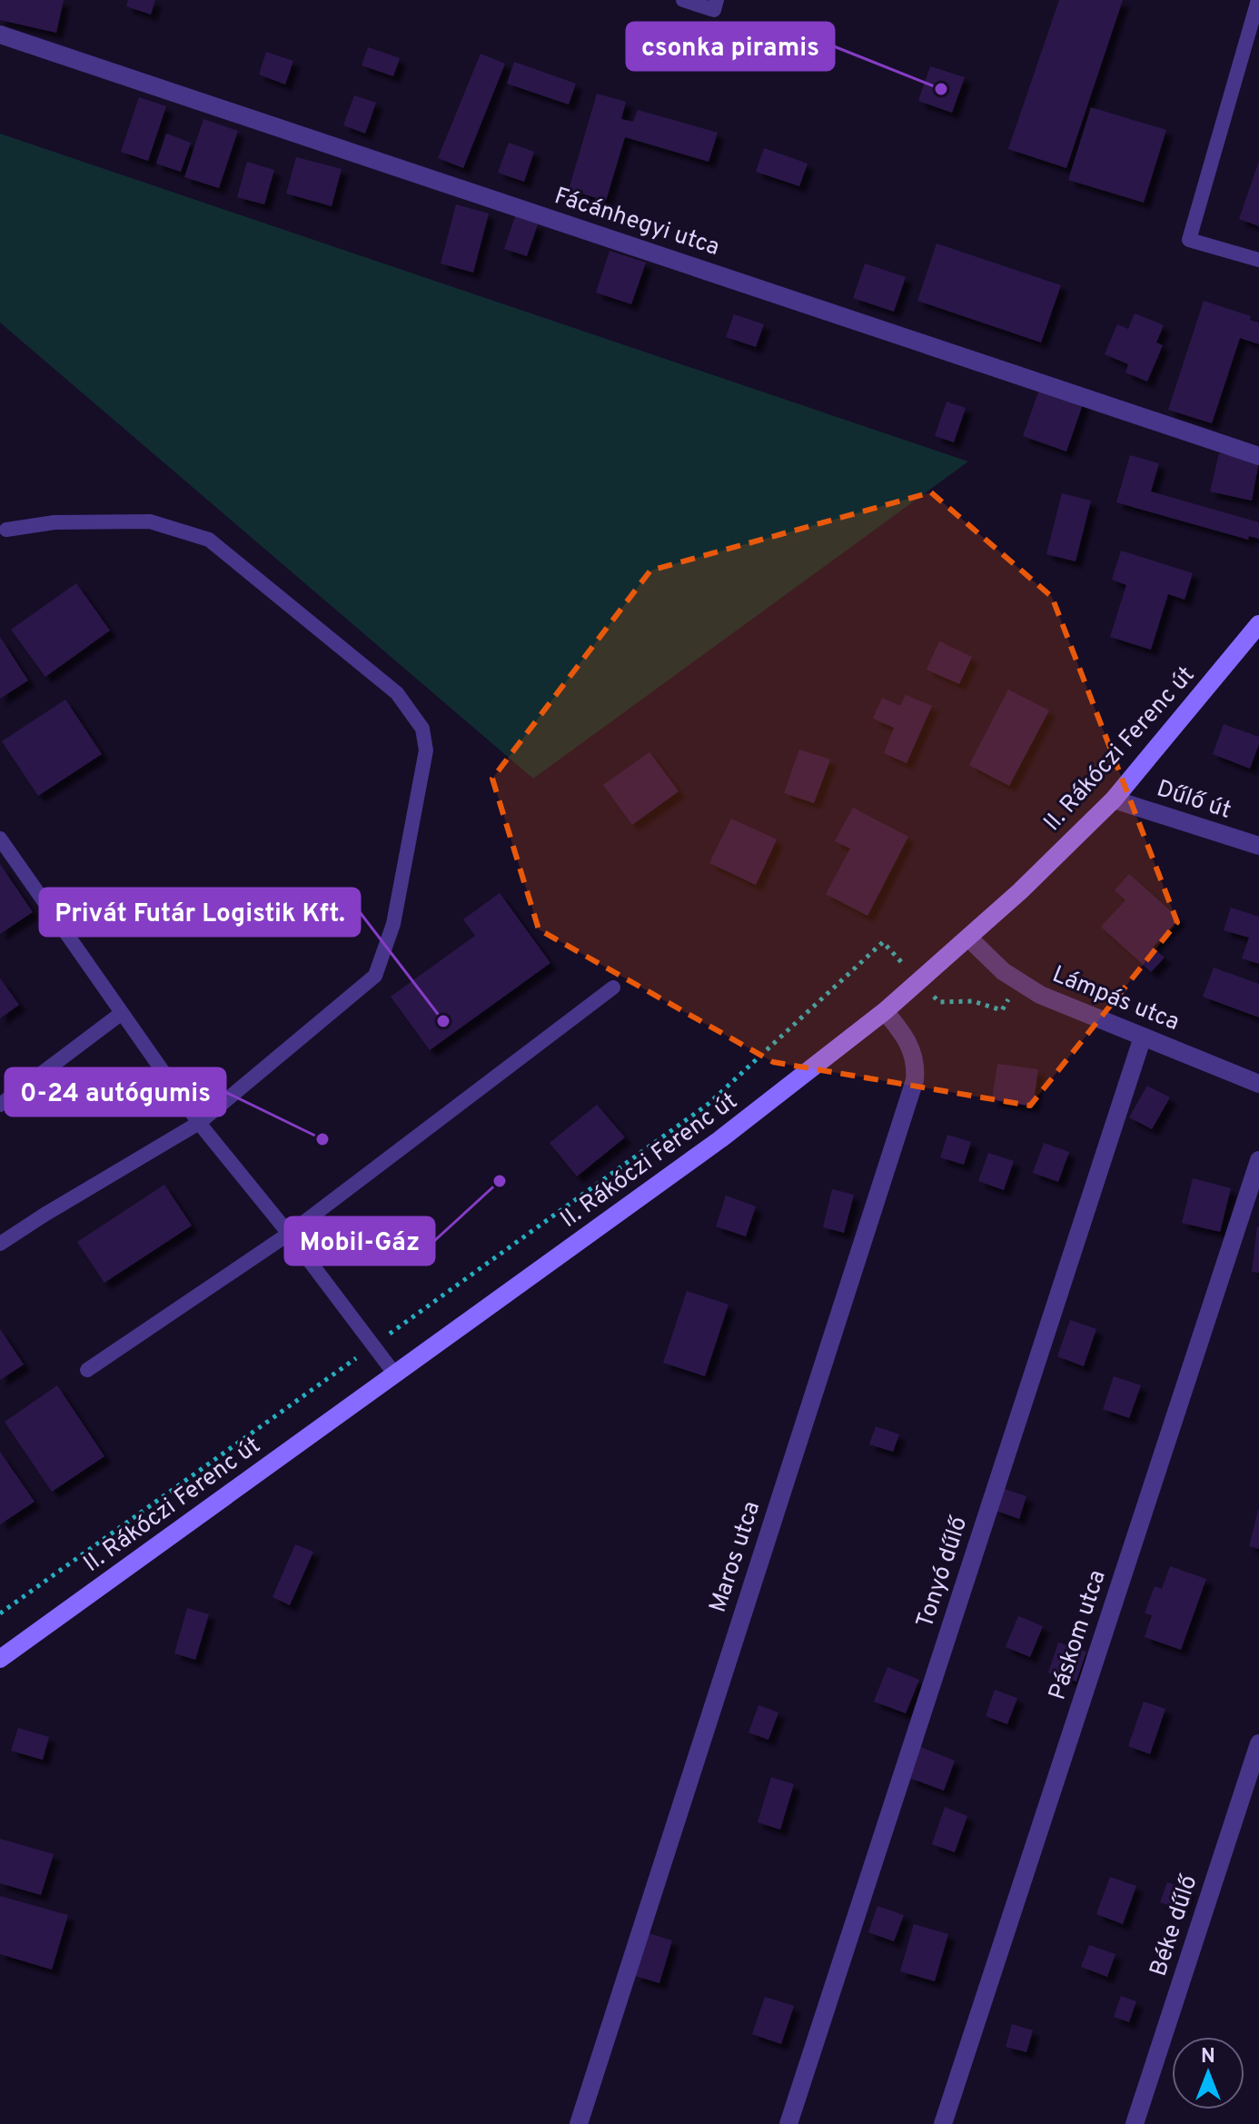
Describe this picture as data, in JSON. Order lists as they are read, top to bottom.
{
  "streets": {
    "main road": ["II. Rákóczi Ferenc út"],
    "street": [
      "Fácánhegyi utca",
      "Dűlő út",
      "Lámpás utca",
      "Maros utca",
      "Tonyó dűlő",
      "Páskom utca",
      "Béke dűlő"
    ]
  },
  "crossings": [
    ["II. Rákóczi Ferenc út", "Dűlő út"],
    ["II. Rákóczi Ferenc út", "Lámpás utca"],
    ["II. Rákóczi Ferenc út", "Maros utca"],
    ["Lámpás utca", "Tonyó dűlő"]
  ],
  "places": [
    "csonka piramis",
    "Privát Futár Logistik Kft.",
    "0-24 autógumis",
    "Mobil-Gáz"
  ],
  "north": "top"
}
